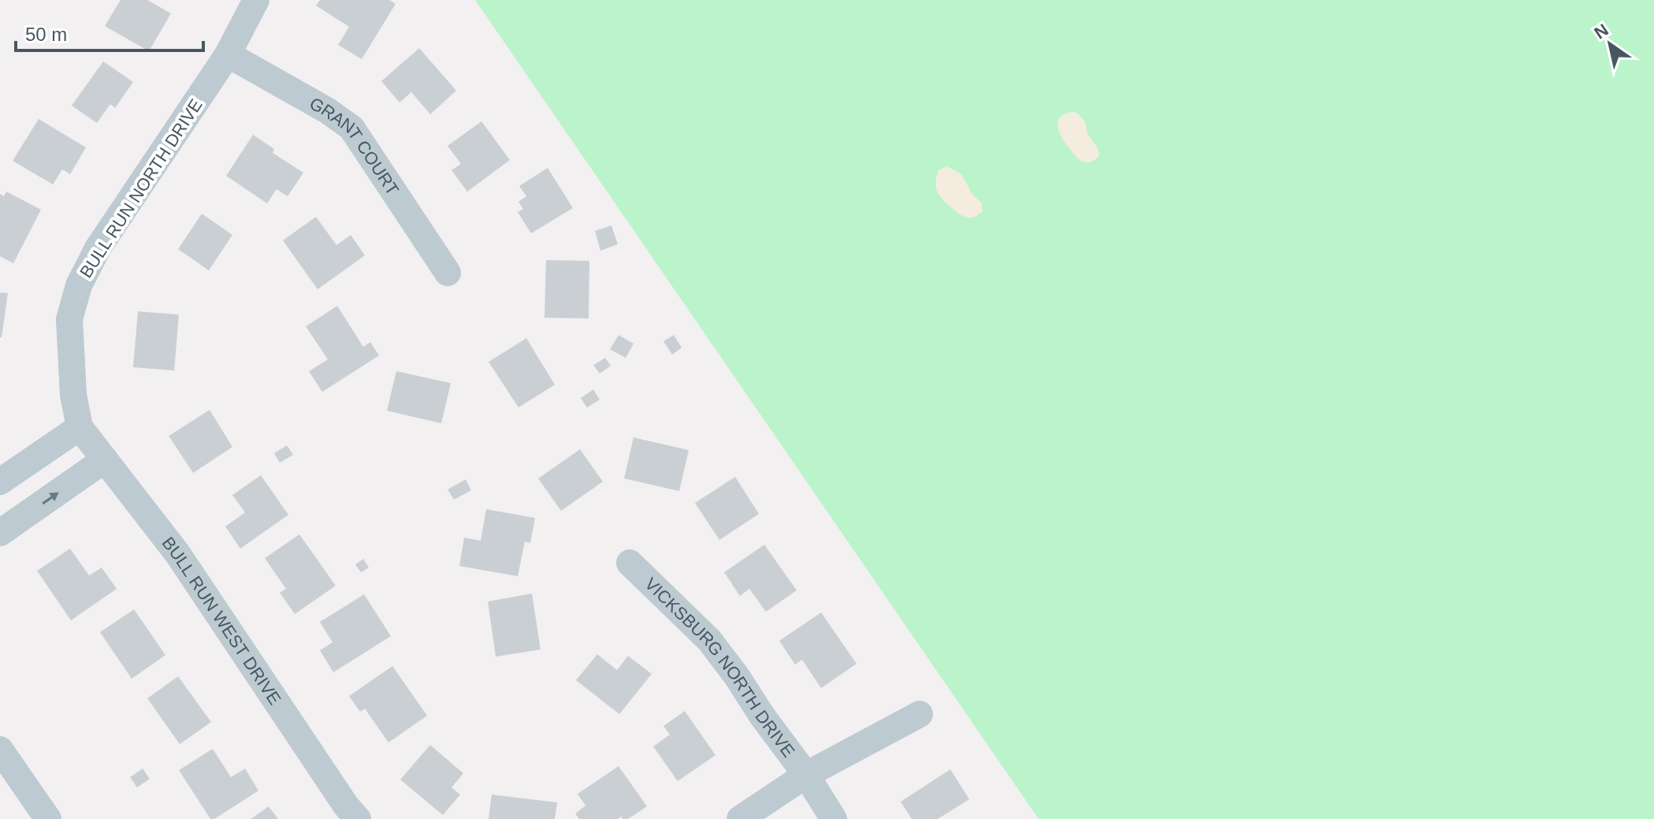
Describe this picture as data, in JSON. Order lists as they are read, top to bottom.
{
  "streets": {
    "street": [
      "GRANT COURT",
      "BULL RUN NORTH DRIVE",
      "BULL RUN WEST DRIVE",
      "VICKSBURG NORTH DRIVE"
    ]
  },
  "crossings": [
    ["GRANT COURT", "BULL RUN NORTH DRIVE"],
    ["BULL RUN NORTH DRIVE", "BULL RUN WEST DRIVE"]
  ],
  "scale_bar": "50 m",
  "north": "top left"
}
